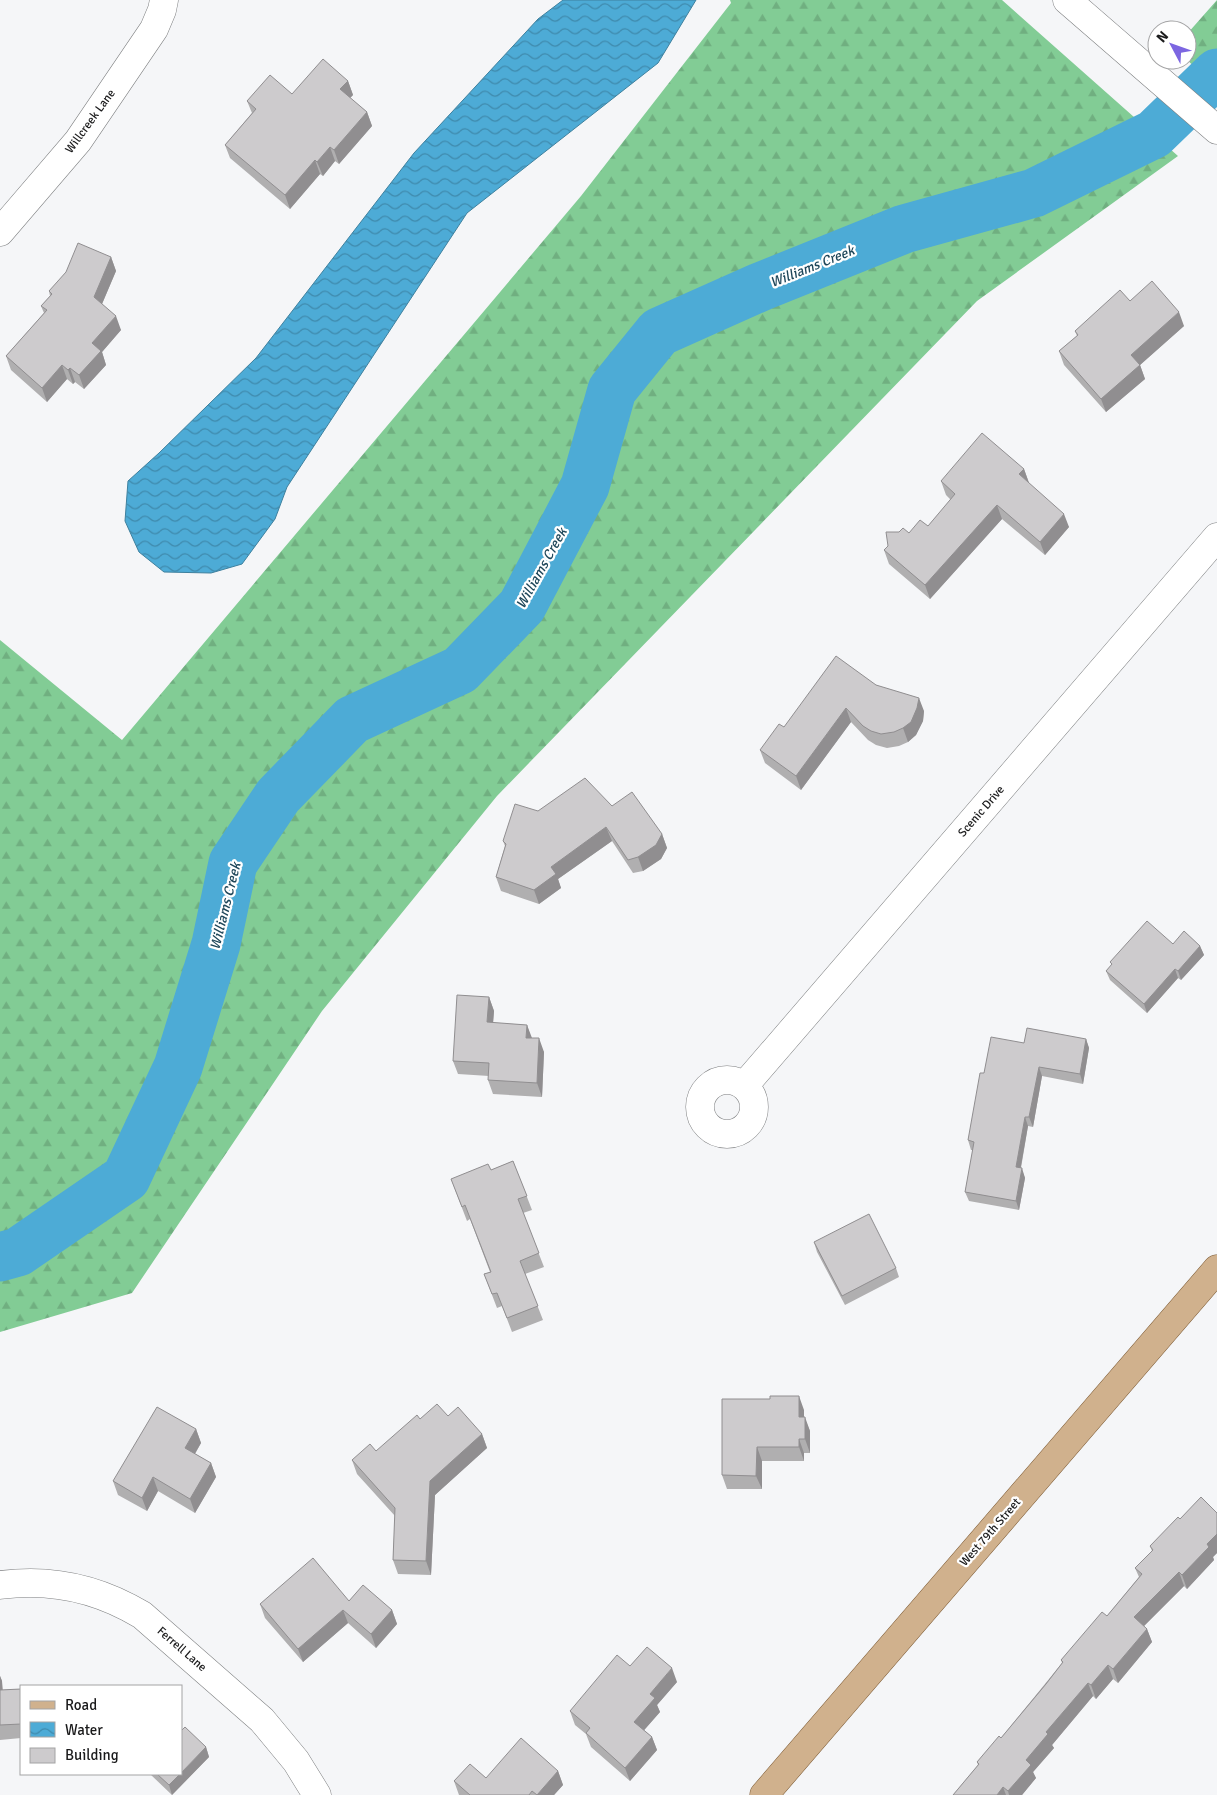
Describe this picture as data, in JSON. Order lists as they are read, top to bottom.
{
  "streets": {
    "main road": ["West 79th Street"],
    "street": ["Willcreek Lane", "Scenic Drive", "Ferrell Lane"]
  },
  "water": ["Williams Creek"],
  "legend": ["Road", "Water", "Building"],
  "north": "top left"
}
